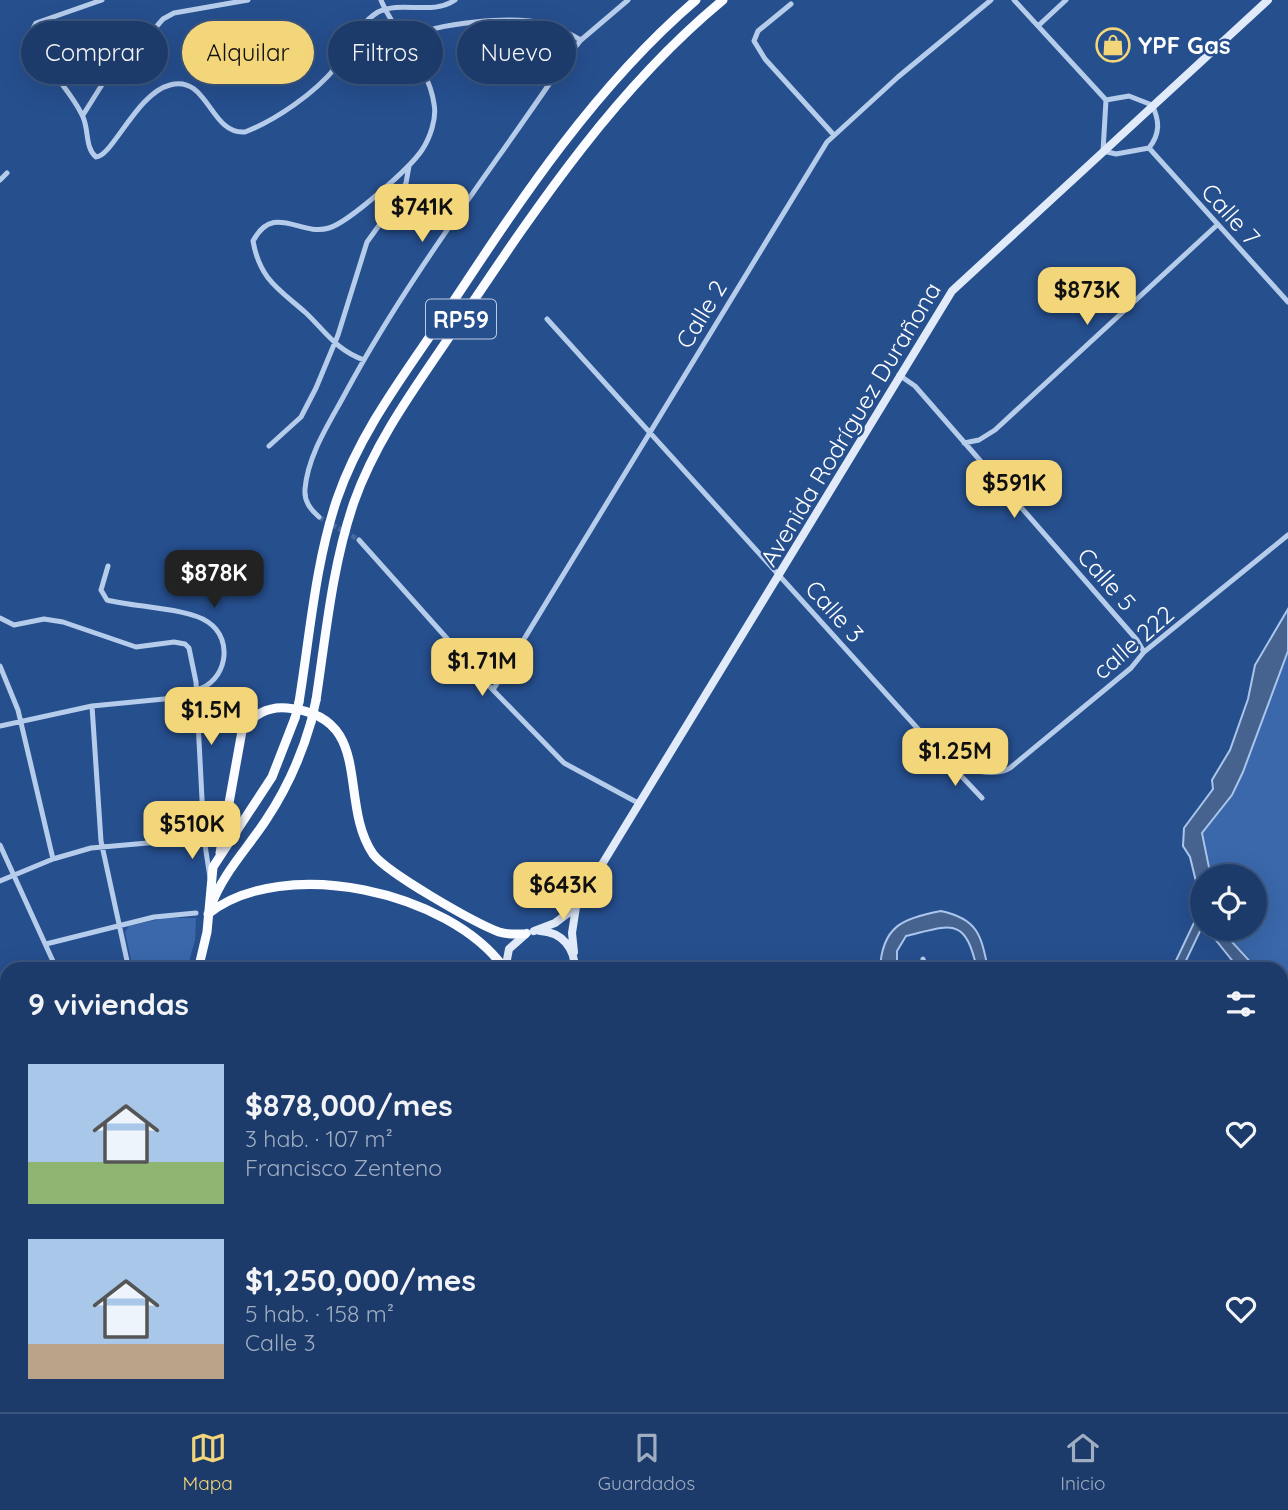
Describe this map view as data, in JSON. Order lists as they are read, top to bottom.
{
  "streets": {
    "main road": ["RP59", "Avenida Rodríguez Durañona"],
    "street": [
      "Calle 7",
      "Calle 2",
      "Calle 5",
      "Calle 3",
      "calle 222"
    ]
  },
  "crossings": [
    ["Calle 2", "Calle 3"],
    ["Avenida Rodríguez Durañona", "Calle 5"],
    ["Avenida Rodríguez Durañona", "Calle 3"],
    ["Calle 5", "calle 222"],
    ["Calle 3", "calle 222"]
  ],
  "places": {
    "shop": ["YPF Gas"]
  },
  "page": {
    "chip": [
      "Comprar",
      "Alquilar",
      "Filtros",
      "Nuevo"
    ],
    "price": [
      "$741K",
      "$873K",
      "$591K",
      "$878K",
      "$1.71M",
      "$1.5M",
      "$1.25M",
      "$510K",
      "$643K"
    ],
    "heading": "9 viviendas",
    "list": [
      {
        "name": "$878,000/mes",
        "note": "3 hab. · 107 m² · Francisco Zenteno"
      },
      {
        "name": "$1,250,000/mes",
        "note": "5 hab. · 158 m² · Calle 3"
      }
    ],
    "tabs": ["Mapa", "Guardados", "Inicio"]
  }
}
